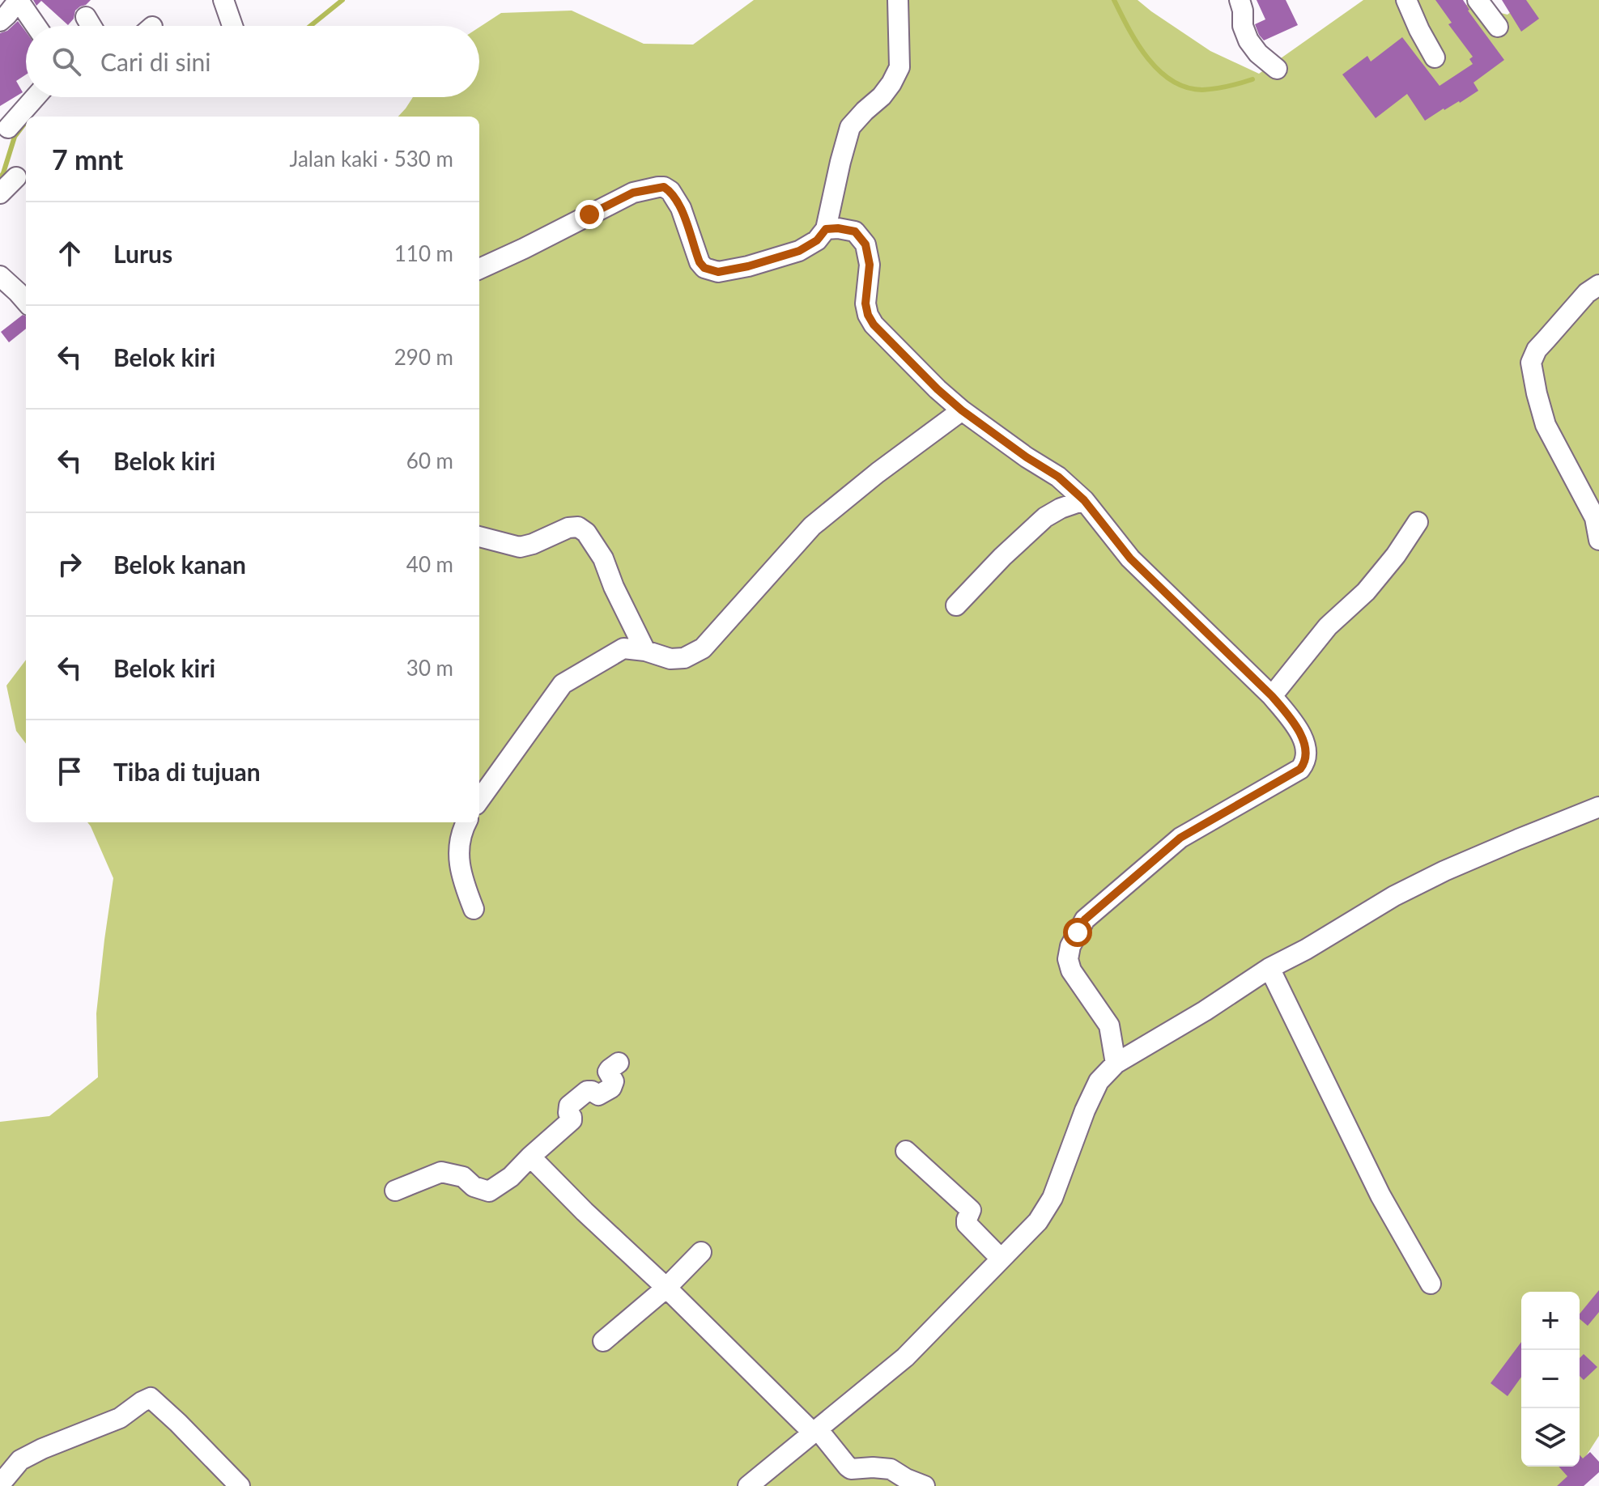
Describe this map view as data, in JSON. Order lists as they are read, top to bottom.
{
  "page": {
    "search": "Cari di sini",
    "heading": ["7 mnt", "Jalan kaki · 530 m"],
    "list": [
      ["Lurus", "110 m"],
      ["Belok kiri", "290 m"],
      ["Belok kiri", "60 m"],
      ["Belok kanan", "40 m"],
      ["Belok kiri", "30 m"],
      "Tiba di tujuan"
    ],
    "map_buttons": ["+", "−"]
  }
}
